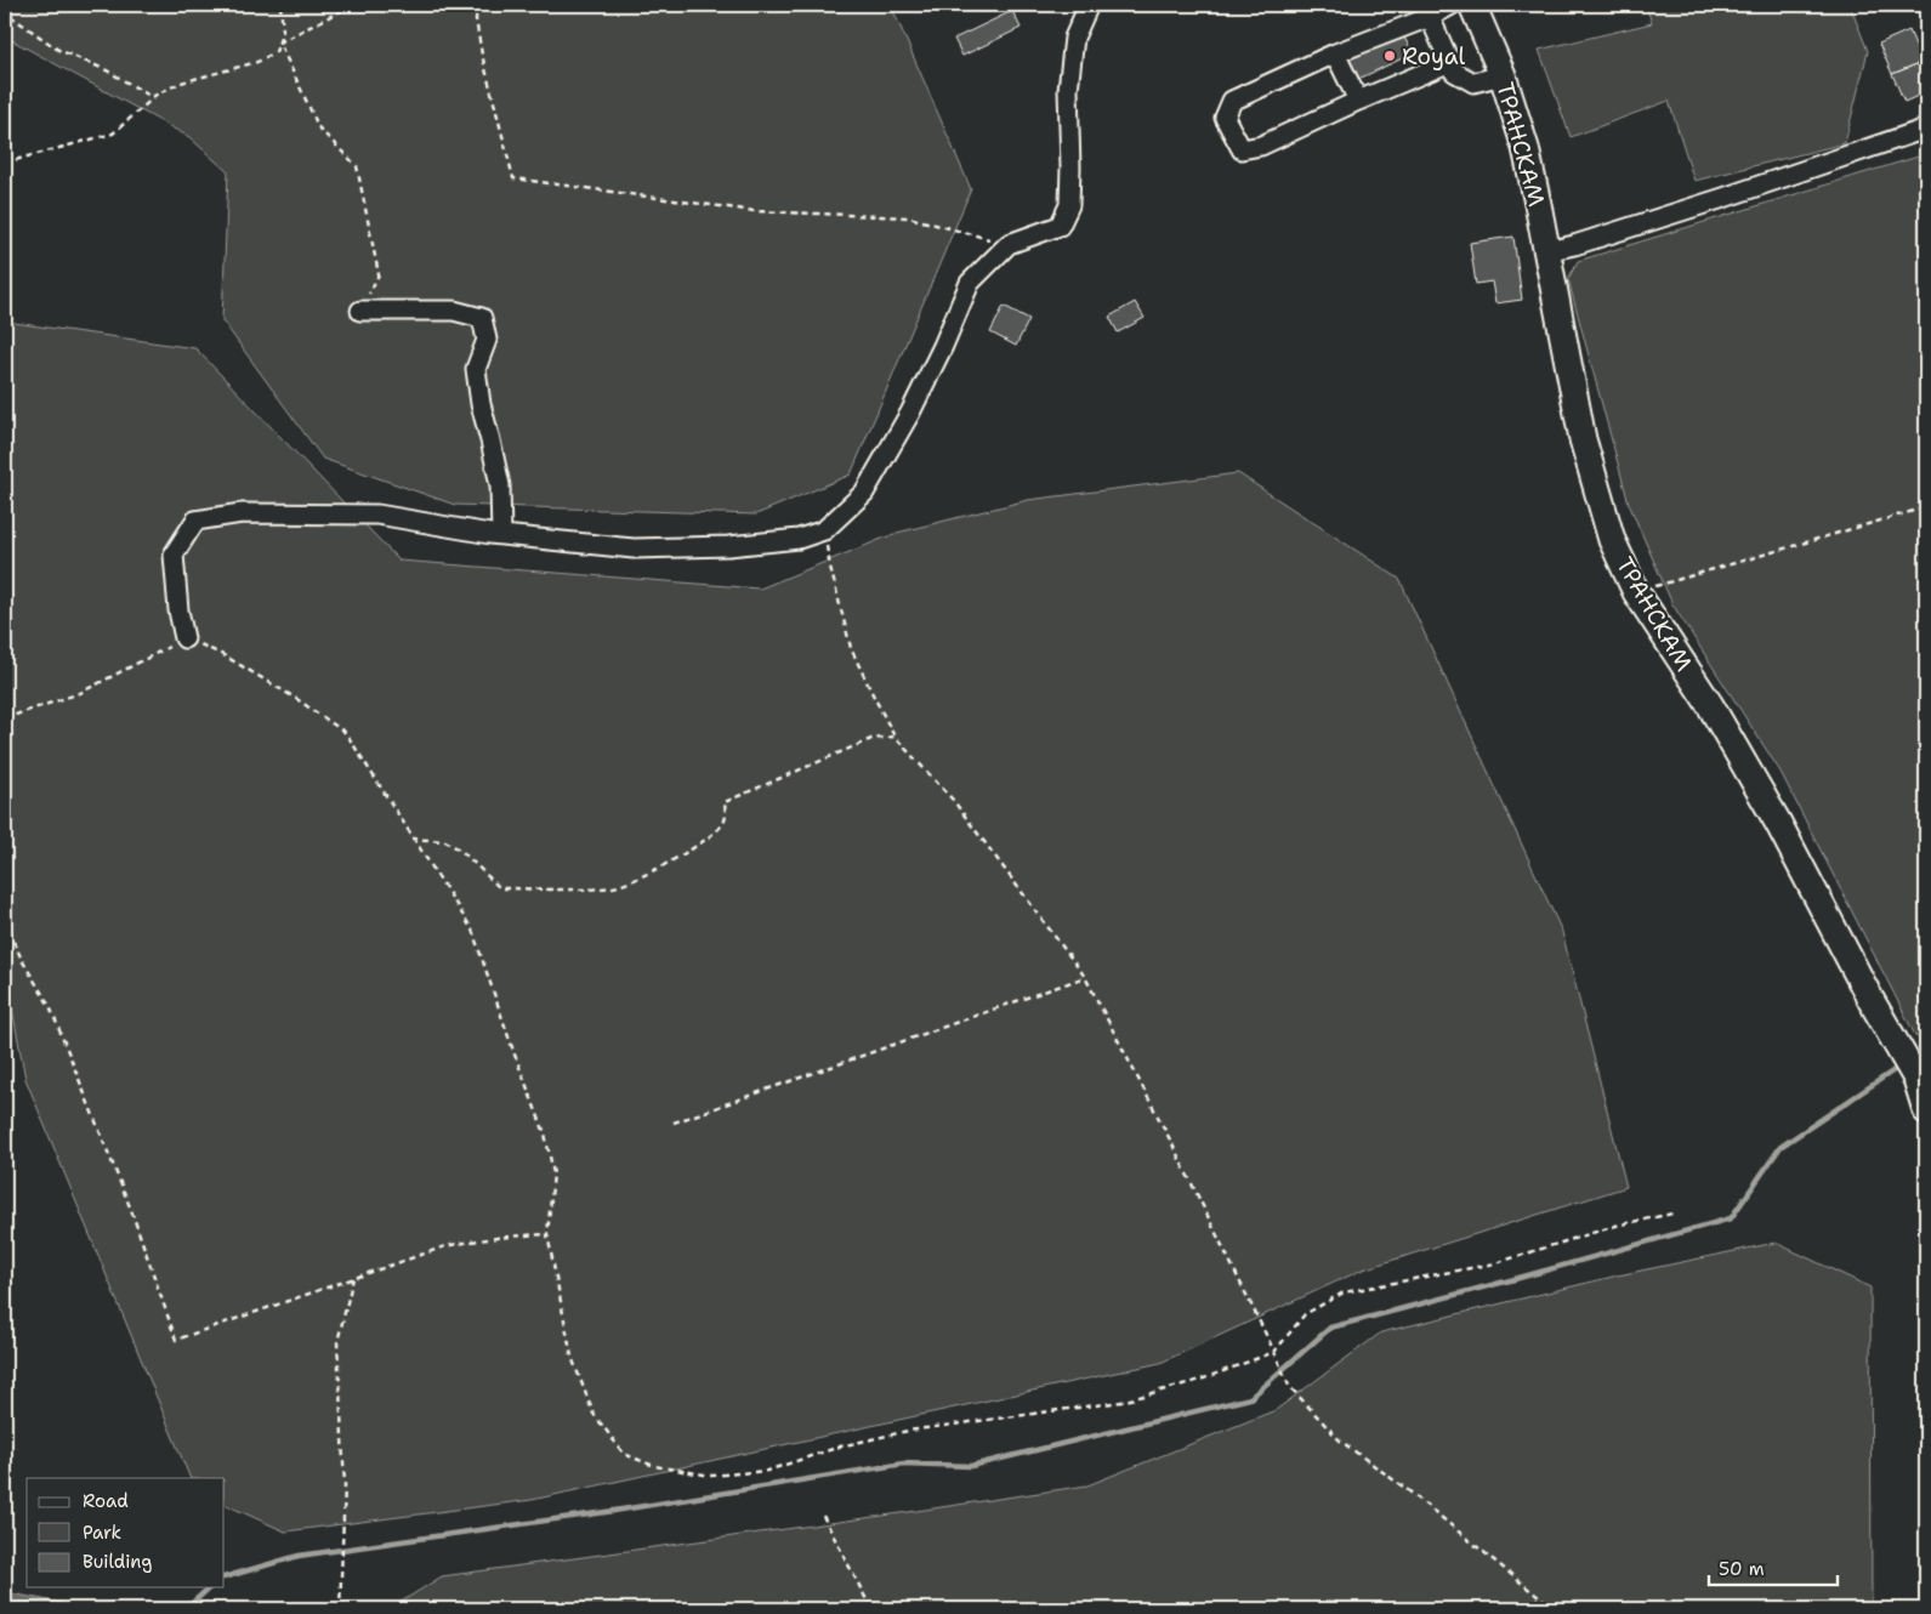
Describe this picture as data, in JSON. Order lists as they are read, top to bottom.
{
  "streets": {
    "highway": ["ТРАНСКАМ"]
  },
  "places": ["Royal"],
  "legend": ["Road", "Park", "Building"],
  "scale_bar": "50 m"
}
